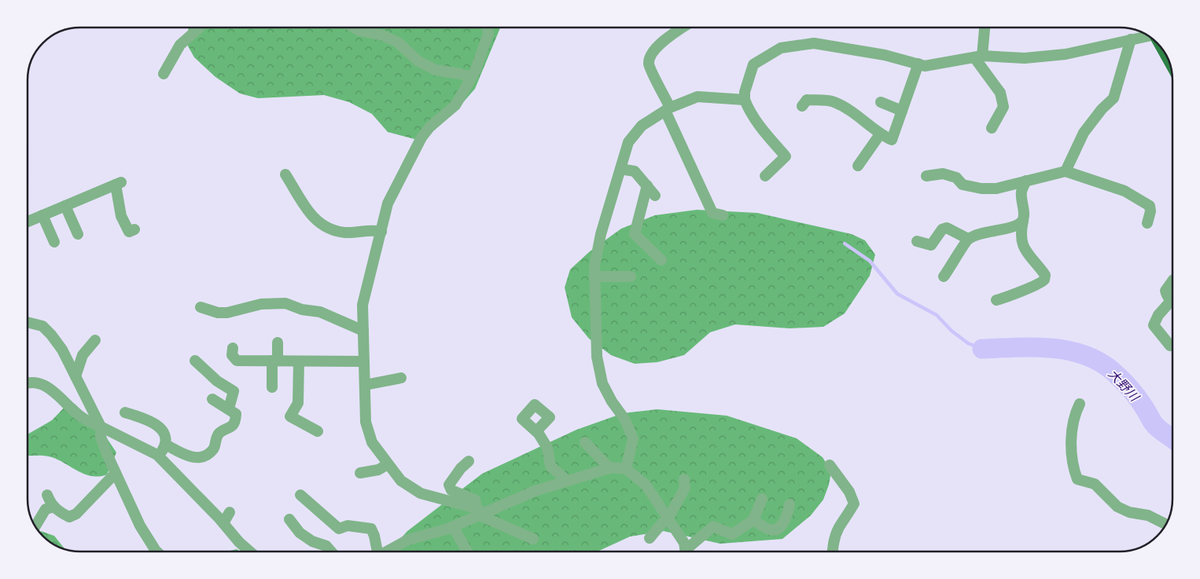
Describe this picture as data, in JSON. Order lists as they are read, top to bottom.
{
  "water": ["大野川"]
}
